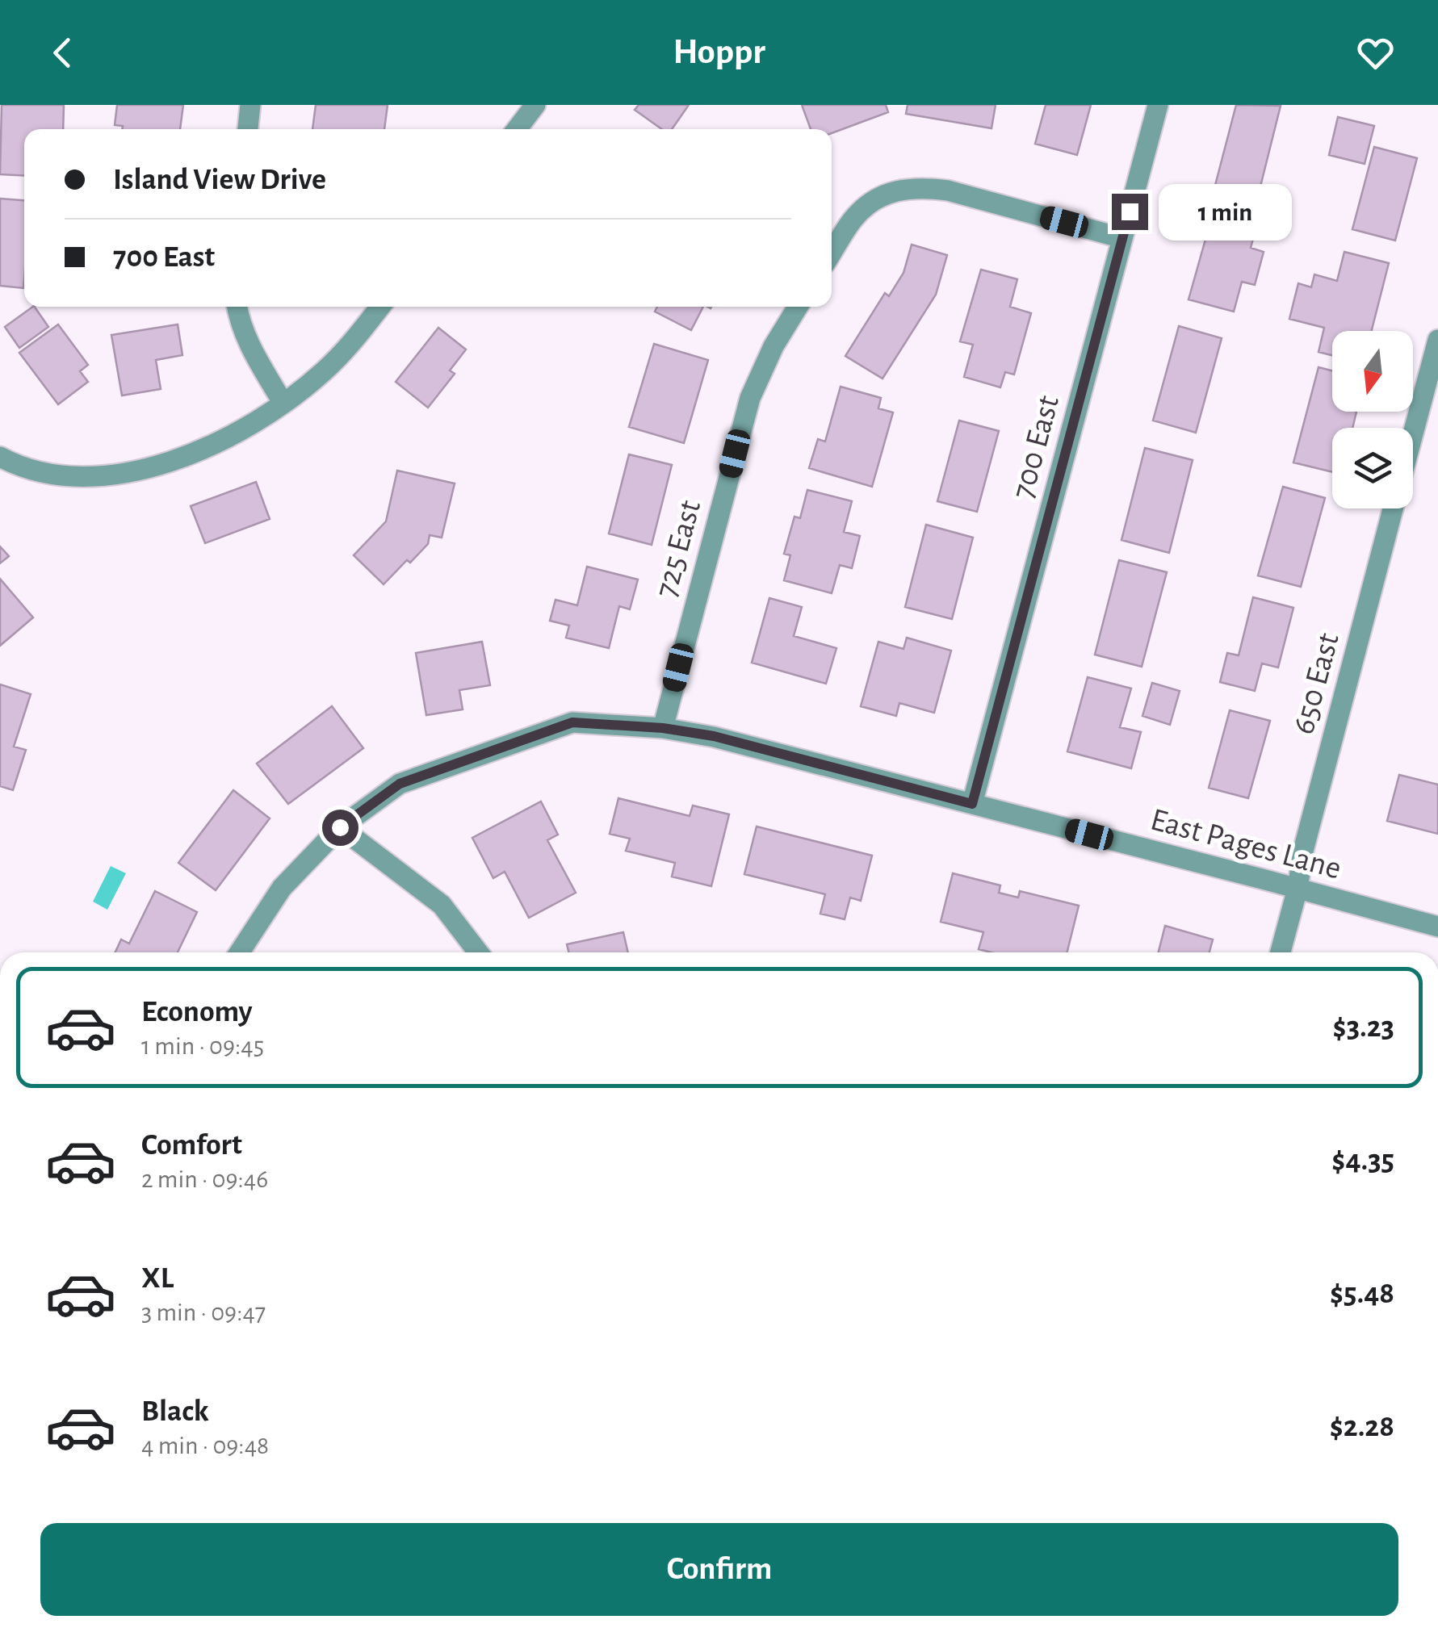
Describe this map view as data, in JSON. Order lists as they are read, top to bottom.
{
  "streets": {
    "street": [
      "700 East",
      "725 East",
      "650 East",
      "East Pages Lane"
    ]
  },
  "crossings": [
    ["700 East", "East Pages Lane"],
    ["725 East", "East Pages Lane"],
    ["650 East", "East Pages Lane"]
  ],
  "north": "bottom",
  "page": {
    "header": "Hoppr",
    "banner": ["Island View Drive", "700 East"],
    "bubble": "1 min",
    "list": [
      {
        "name": "Economy",
        "note": "1 min · 09:45",
        "value": "$3.23"
      },
      {
        "name": "Comfort",
        "note": "2 min · 09:46",
        "value": "$4.35"
      },
      {
        "name": "XL",
        "note": "3 min · 09:47",
        "value": "$5.48"
      },
      {
        "name": "Black",
        "note": "4 min · 09:48",
        "value": "$2.28"
      }
    ],
    "buttons": "Confirm"
  }
}
